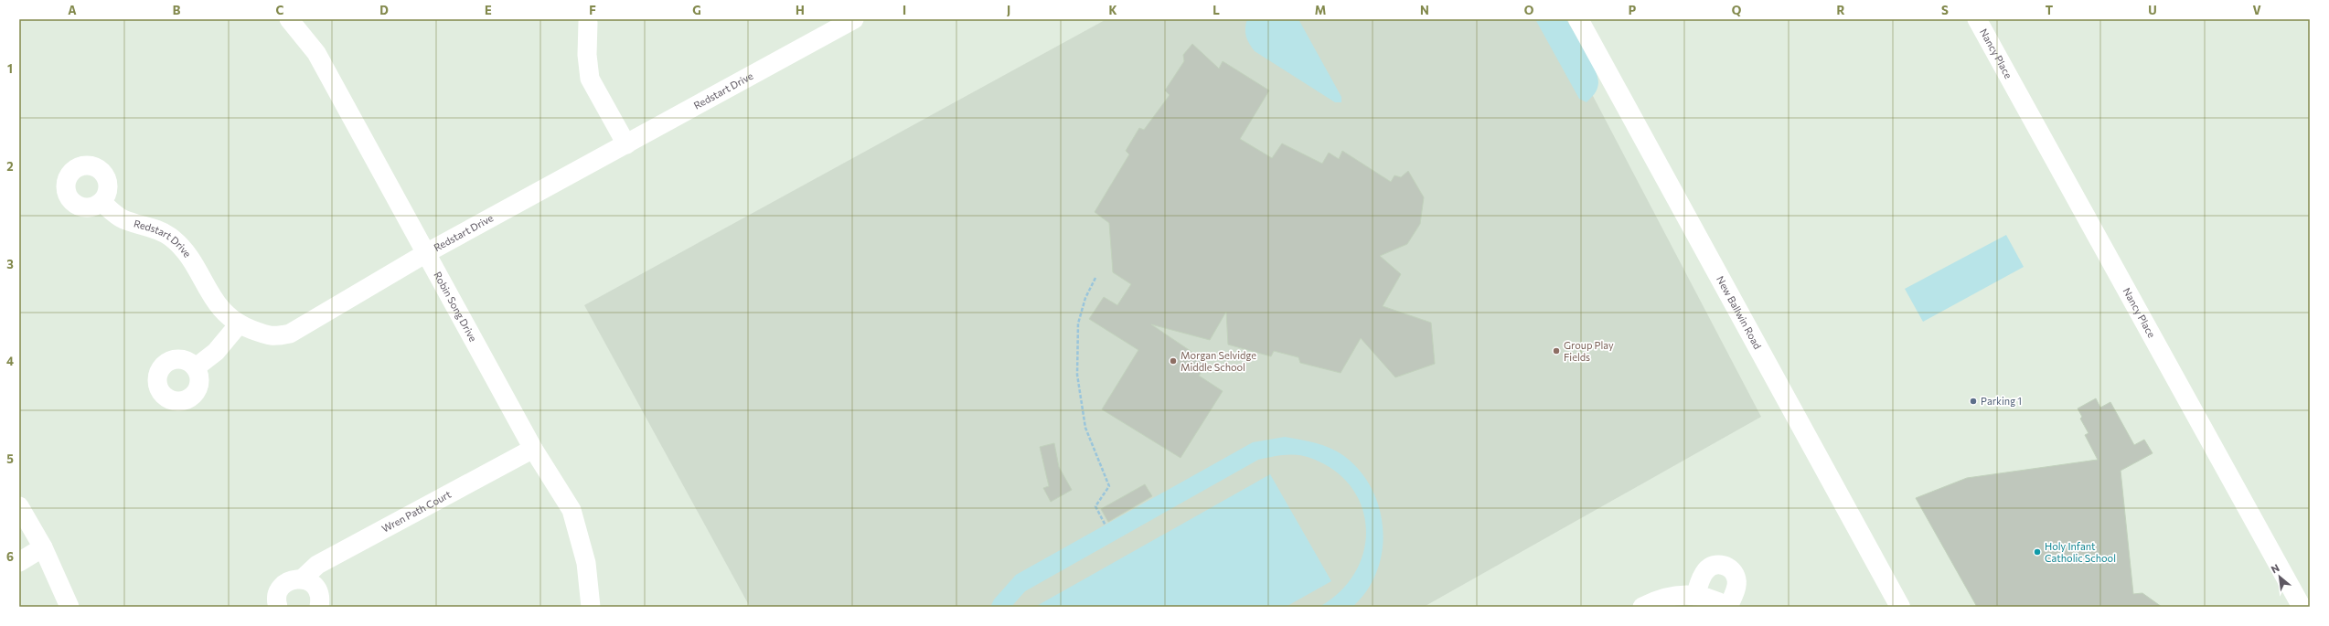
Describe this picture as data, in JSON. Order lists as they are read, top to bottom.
{
  "streets": {
    "main road": ["New Ballwin Road"],
    "street": [
      "Nancy Place",
      "Redstart Drive",
      "Robin Song Drive",
      "Wren Path Court"
    ]
  },
  "crossings": [
    ["Redstart Drive", "Robin Song Drive"],
    ["Robin Song Drive", "Wren Path Court"]
  ],
  "places": [
    "Group Play Fields",
    "Morgan Selvidge Middle School",
    "Parking 1",
    "Holy Infant Catholic School"
  ],
  "north": "top left",
  "grid": {
    "columns": [
      "A",
      "B",
      "C",
      "D",
      "E",
      "F",
      "G",
      "H",
      "I",
      "J",
      "K",
      "L",
      "M",
      "N",
      "O",
      "P",
      "Q",
      "R",
      "S",
      "T",
      "U",
      "V"
    ],
    "rows": [
      "1",
      "2",
      "3",
      "4",
      "5",
      "6"
    ]
  }
}
